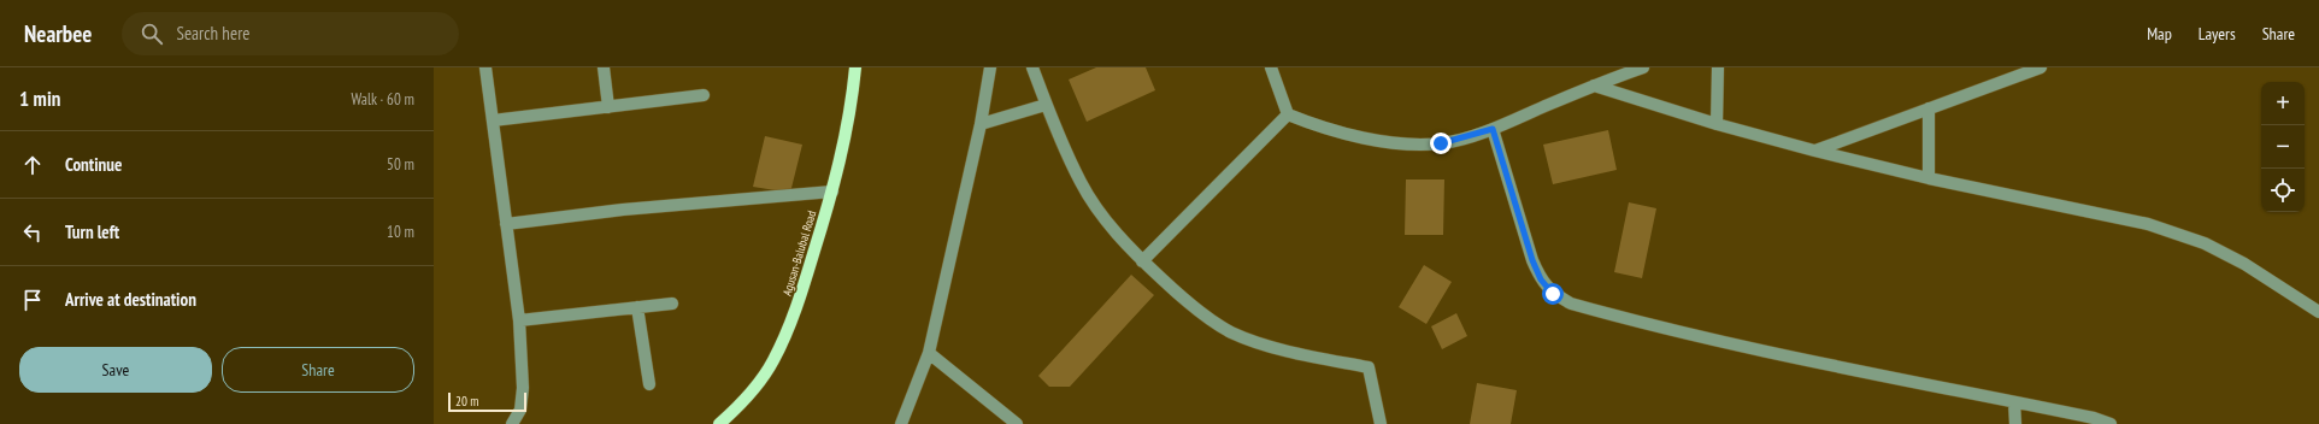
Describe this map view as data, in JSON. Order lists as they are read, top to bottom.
{
  "streets": {
    "main road": ["Agusan-Balubal Road"]
  },
  "scale_bar": "20 m",
  "page": {
    "header": "Nearbee",
    "search": "Search here",
    "nav": ["Map", "Layers", "Share"],
    "heading": ["1 min", "Walk · 60 m"],
    "map_buttons": ["+", "−"],
    "list": [
      ["Continue", "50 m"],
      ["Turn left", "10 m"],
      "Arrive at destination"
    ],
    "buttons": ["Save", "Share"],
    "scale": "20 m"
  }
}
